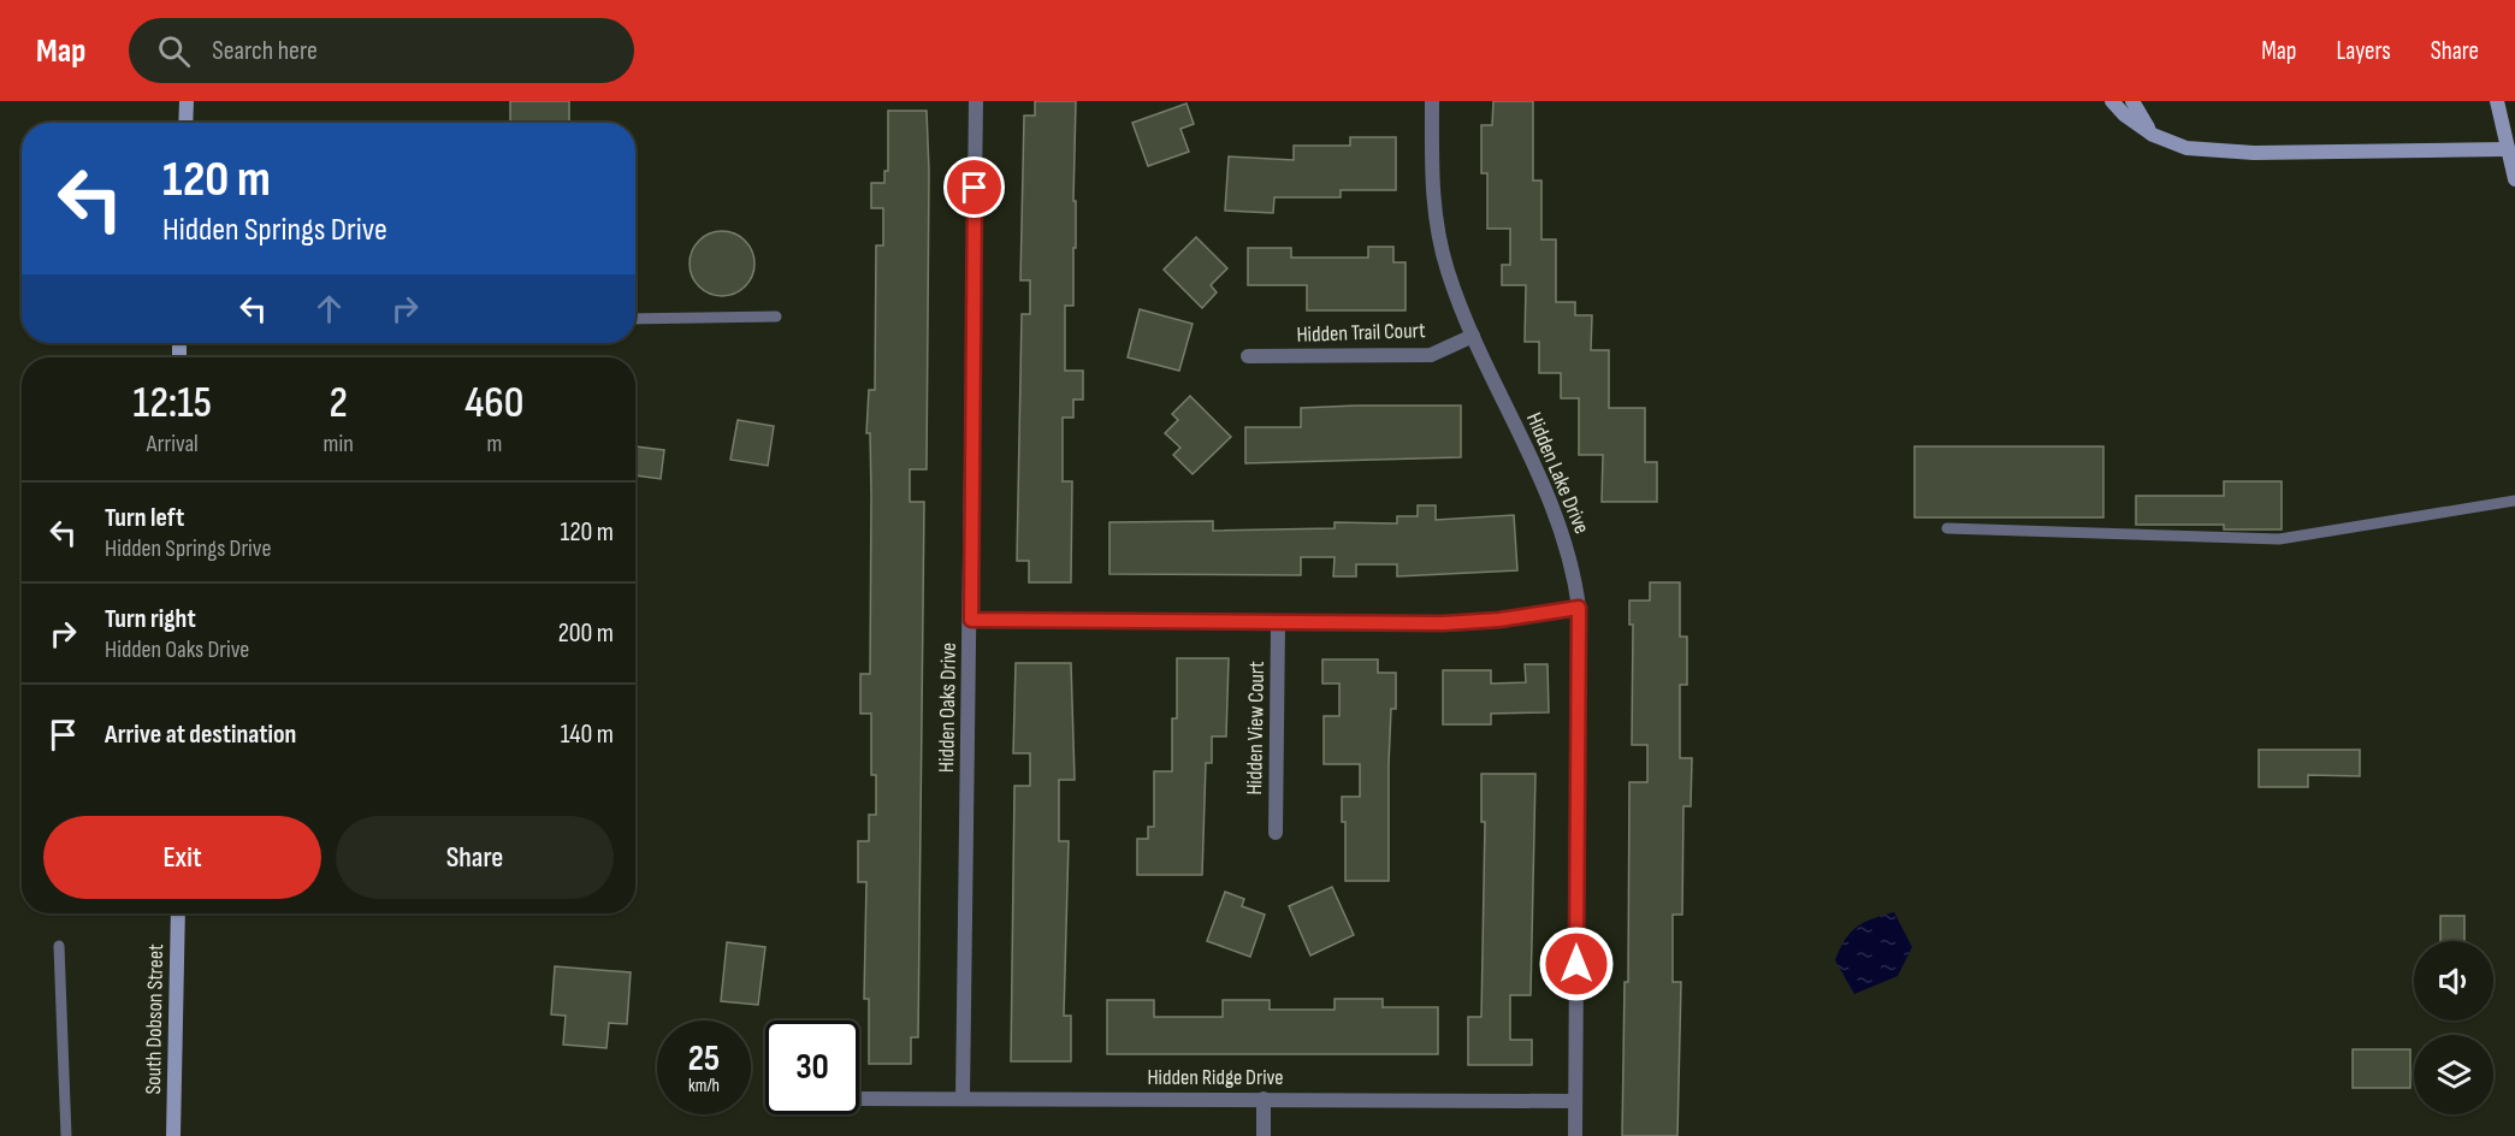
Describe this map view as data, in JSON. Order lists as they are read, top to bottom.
{
  "streets": {
    "main road": ["South Dobson Street"],
    "street": [
      "Hidden Trail Court",
      "Hidden Lake Drive",
      "Hidden Oaks Drive",
      "Hidden View Court",
      "Hidden Ridge Drive"
    ]
  },
  "crossings": [
    ["Hidden Trail Court", "Hidden Lake Drive"],
    ["Hidden Lake Drive", "Hidden Ridge Drive"],
    ["Hidden Oaks Drive", "Hidden Ridge Drive"]
  ],
  "page": {
    "header": "Map",
    "search": "Search here",
    "nav": ["Map", "Layers", "Share"],
    "turn": ["120 m", "Hidden Springs Drive"],
    "eta": [
      "12:15",
      "Arrival",
      "2",
      "min",
      "460",
      "m"
    ],
    "list": [
      {
        "name": "Turn left",
        "note": "Hidden Springs Drive",
        "value": "120 m"
      },
      {
        "name": "Turn right",
        "note": "Hidden Oaks Drive",
        "value": "200 m"
      },
      {
        "name": "Arrive at destination",
        "value": "140 m"
      }
    ],
    "buttons": ["Exit", "Share"],
    "speed": "25 km/h",
    "limit": "30"
  }
}
